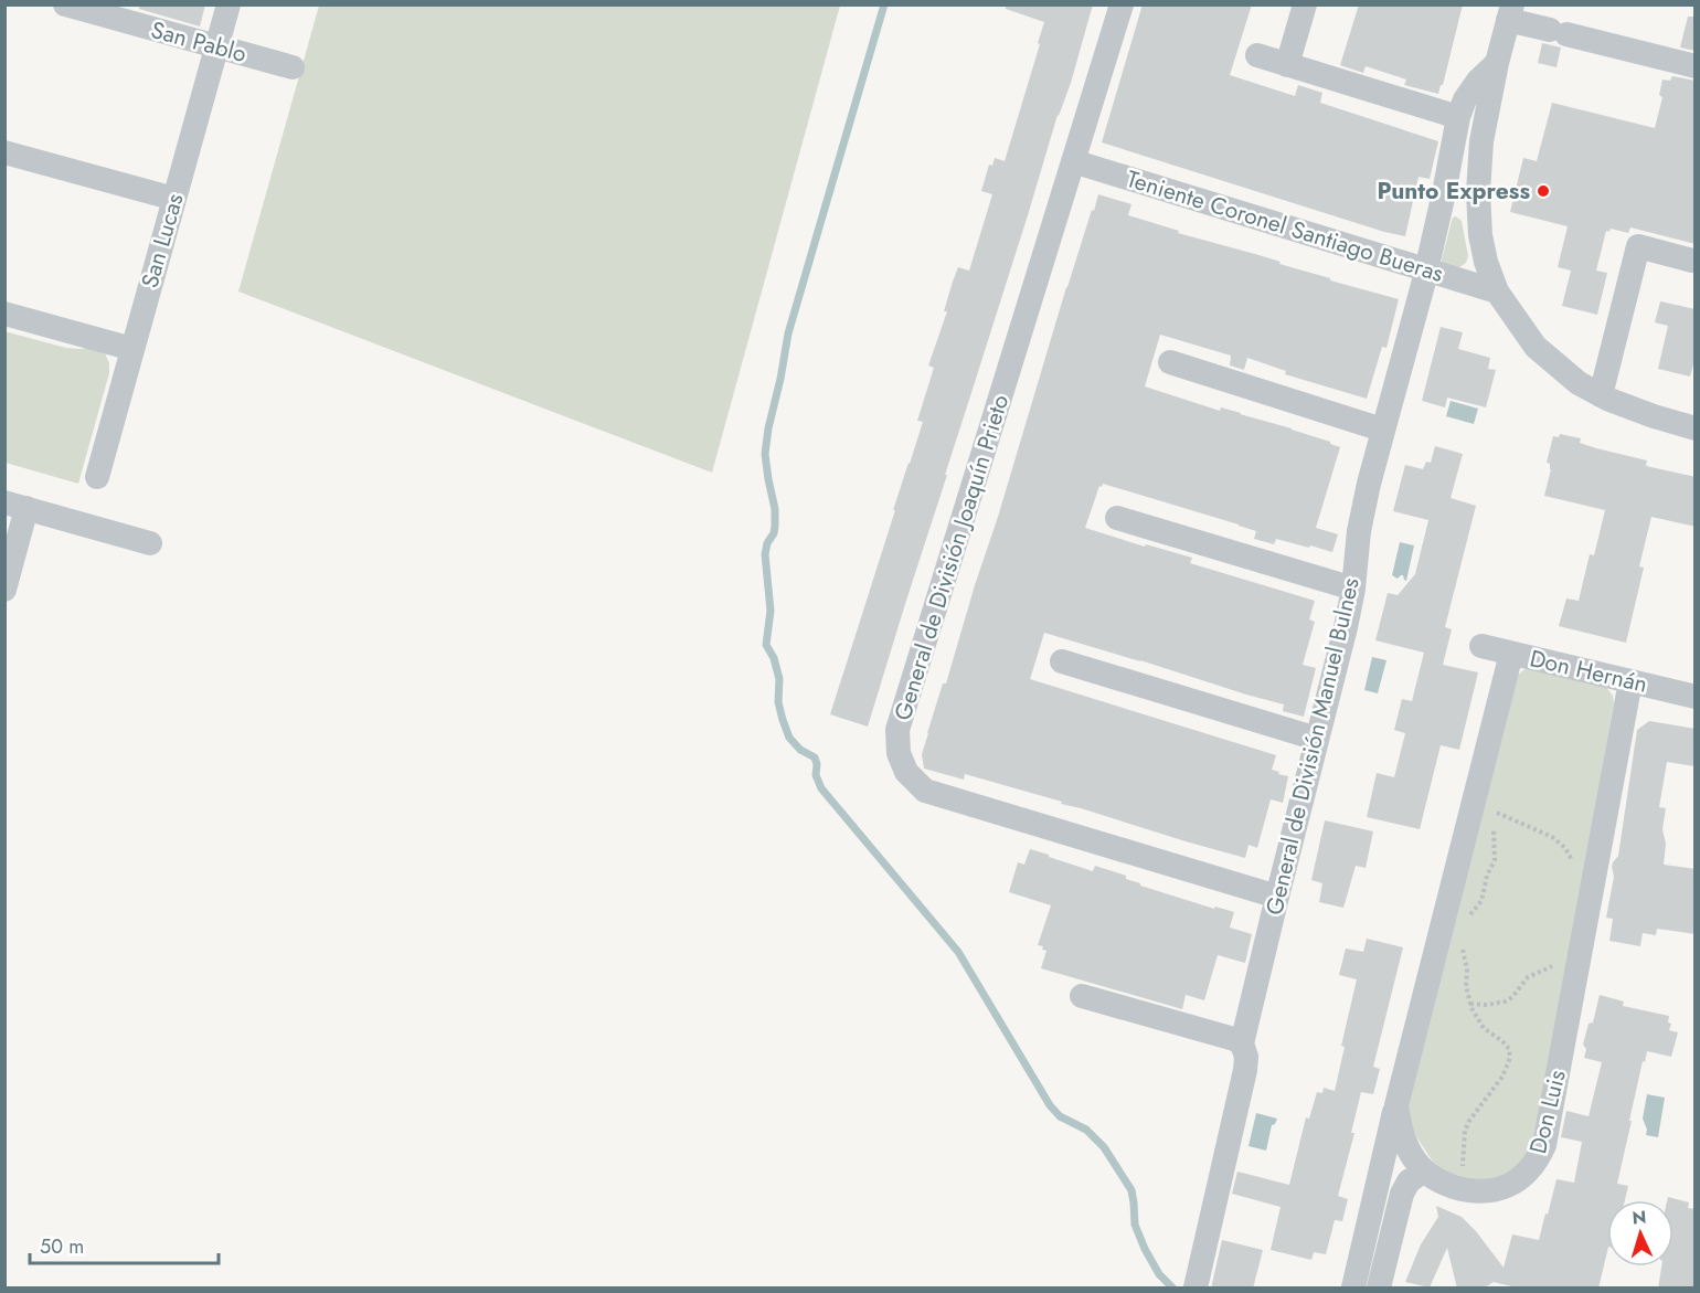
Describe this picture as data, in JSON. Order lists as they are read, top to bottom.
{
  "streets": {
    "street": [
      "San Pablo",
      "Teniente Coronel Santiago Bueras",
      "San Lucas",
      "General de División Joaquín Prieto",
      "Don Hernán",
      "General de División Manuel Bulnes",
      "Don Luis"
    ]
  },
  "crossings": [
    ["San Pablo", "San Lucas"],
    ["Teniente Coronel Santiago Bueras", "General de División Joaquín Prieto"],
    ["Teniente Coronel Santiago Bueras", "General de División Manuel Bulnes"],
    ["General de División Joaquín Prieto", "General de División Manuel Bulnes"],
    ["Don Hernán", "Don Luis"]
  ],
  "places": ["Punto Express"],
  "scale_bar": "50 m",
  "north": "top"
}
